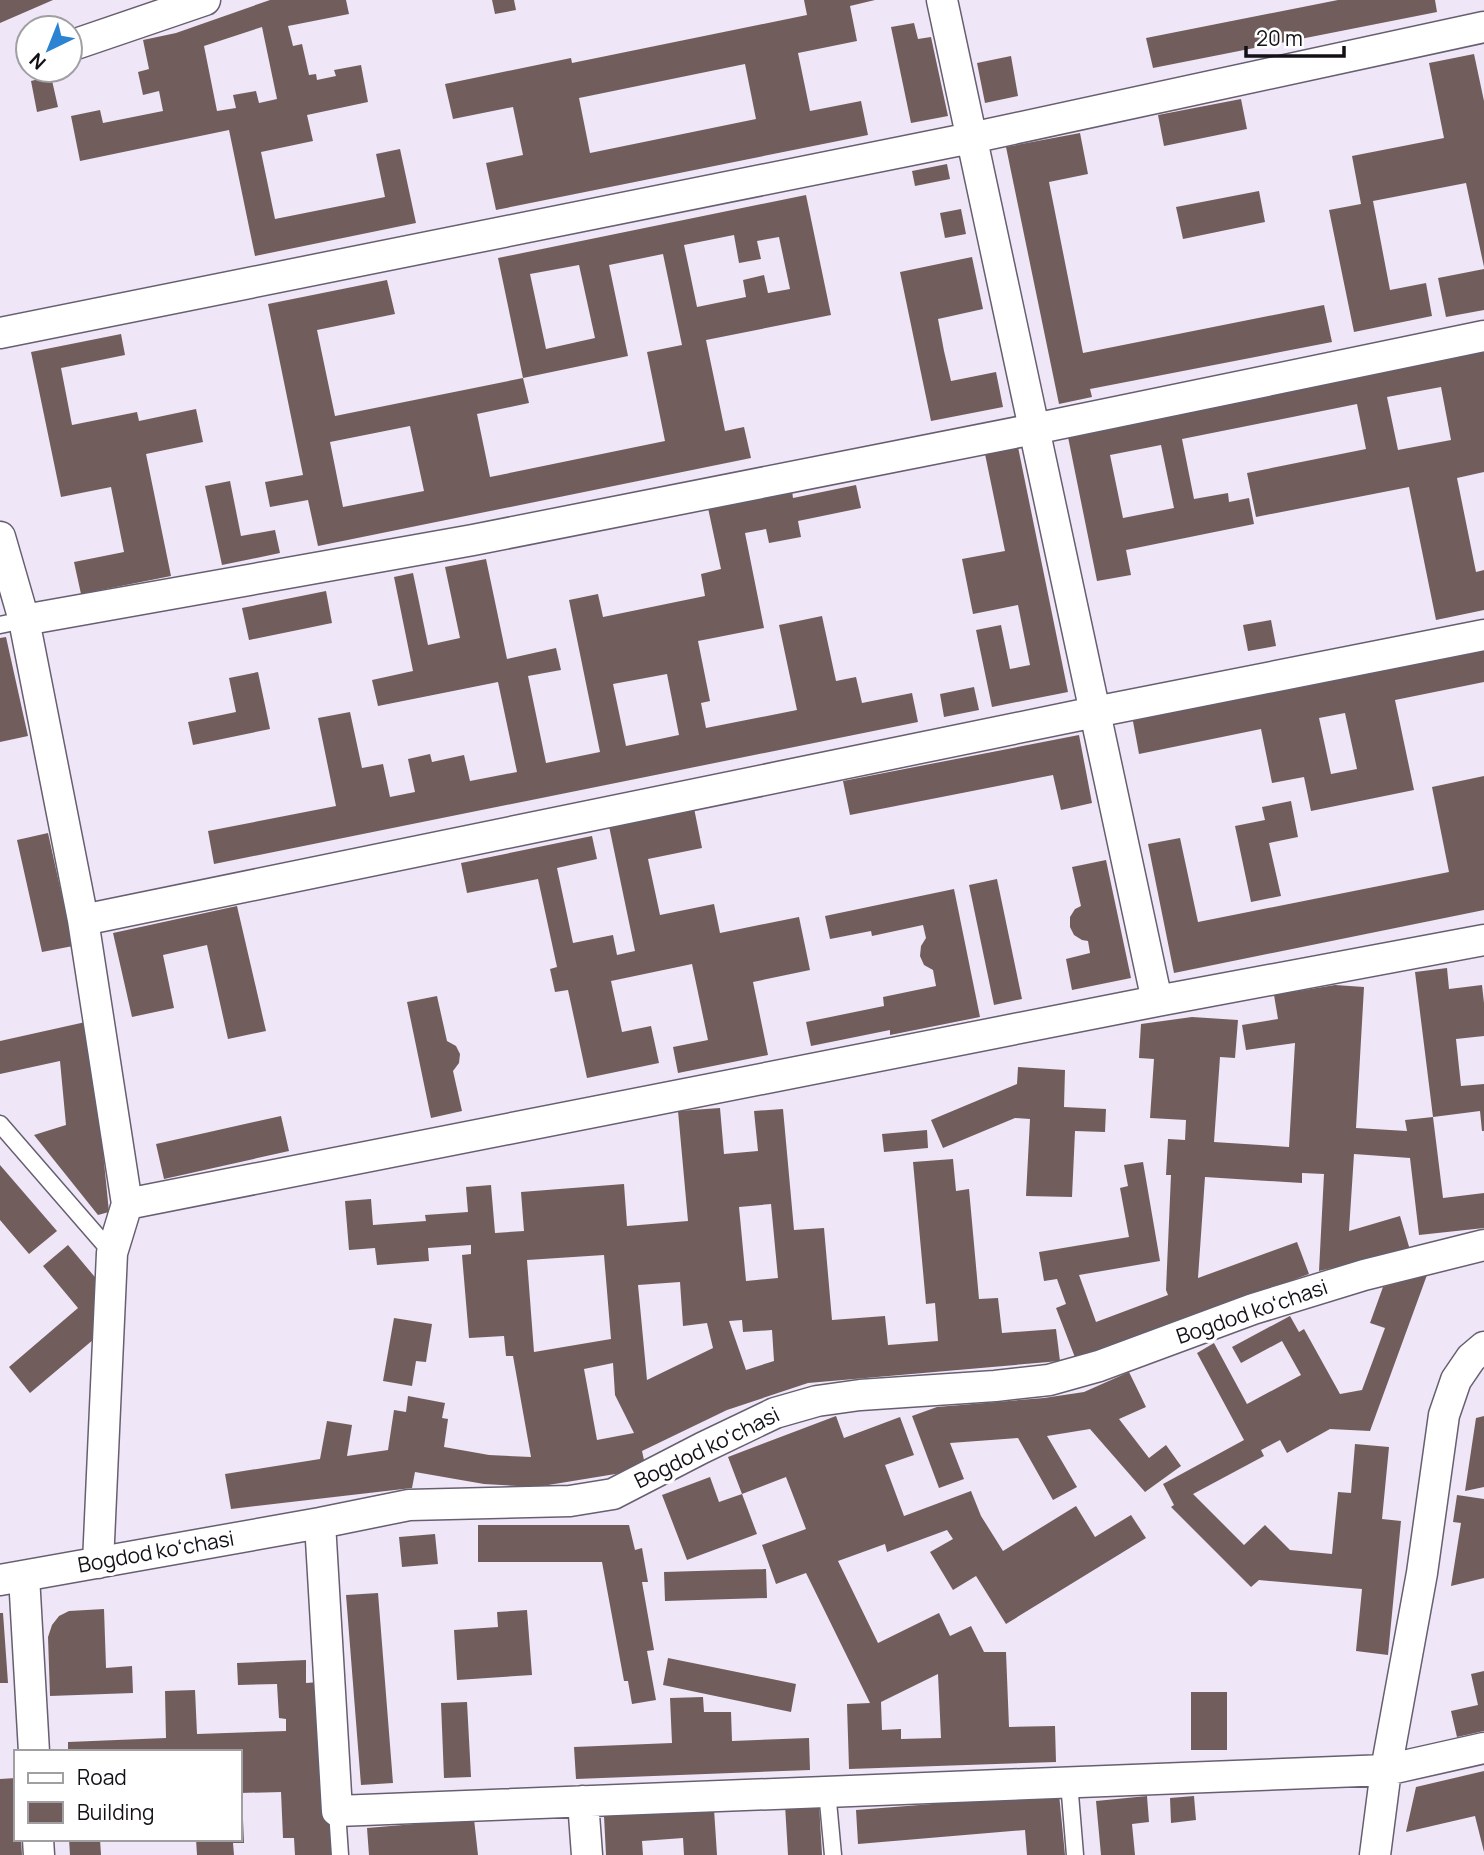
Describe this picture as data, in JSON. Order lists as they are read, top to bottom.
{
  "streets": {
    "street": ["Bogdod koʻchasi"]
  },
  "legend": ["Road", "Building"],
  "scale_bar": "20 m",
  "north": "bottom left"
}
